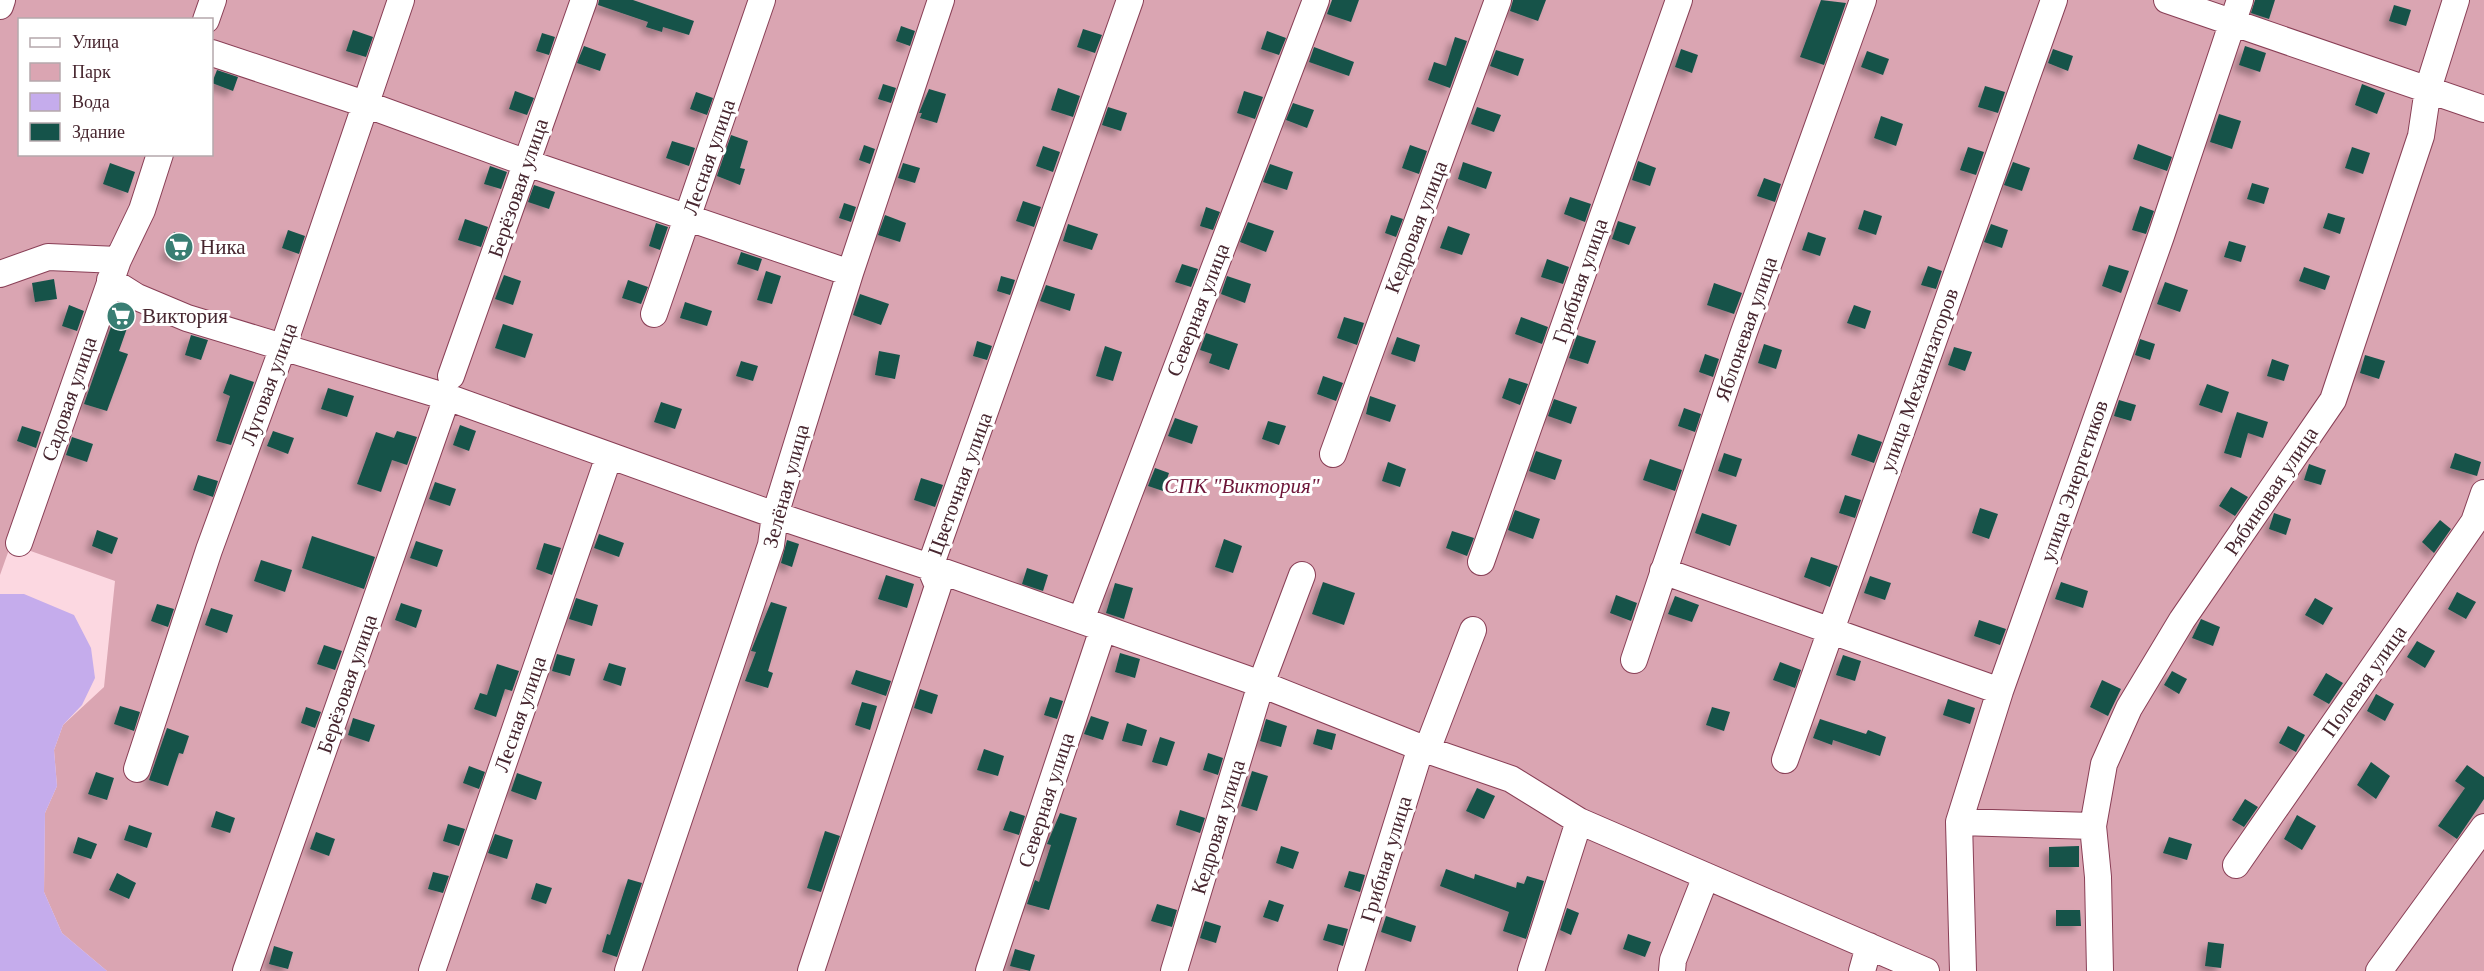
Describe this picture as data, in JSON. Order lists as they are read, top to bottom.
{
  "streets": {
    "street": [
      "Лесная улица",
      "Берёзовая улица",
      "Кедровая улица",
      "Грибная улица",
      "Северная улица",
      "Яблоневая улица",
      "улица Механизаторов",
      "Луговая улица",
      "Садовая улица",
      "улица Энергетиков",
      "Цветочная улица",
      "Зелёная улица",
      "Рябиновая улица",
      "Полевая улица"
    ]
  },
  "parks": ["СПК \"Виктория\""],
  "places": {
    "supermarket": ["Ника", "Виктория"]
  },
  "legend": [
    "Улица",
    "Парк",
    "Вода",
    "Здание"
  ]
}
